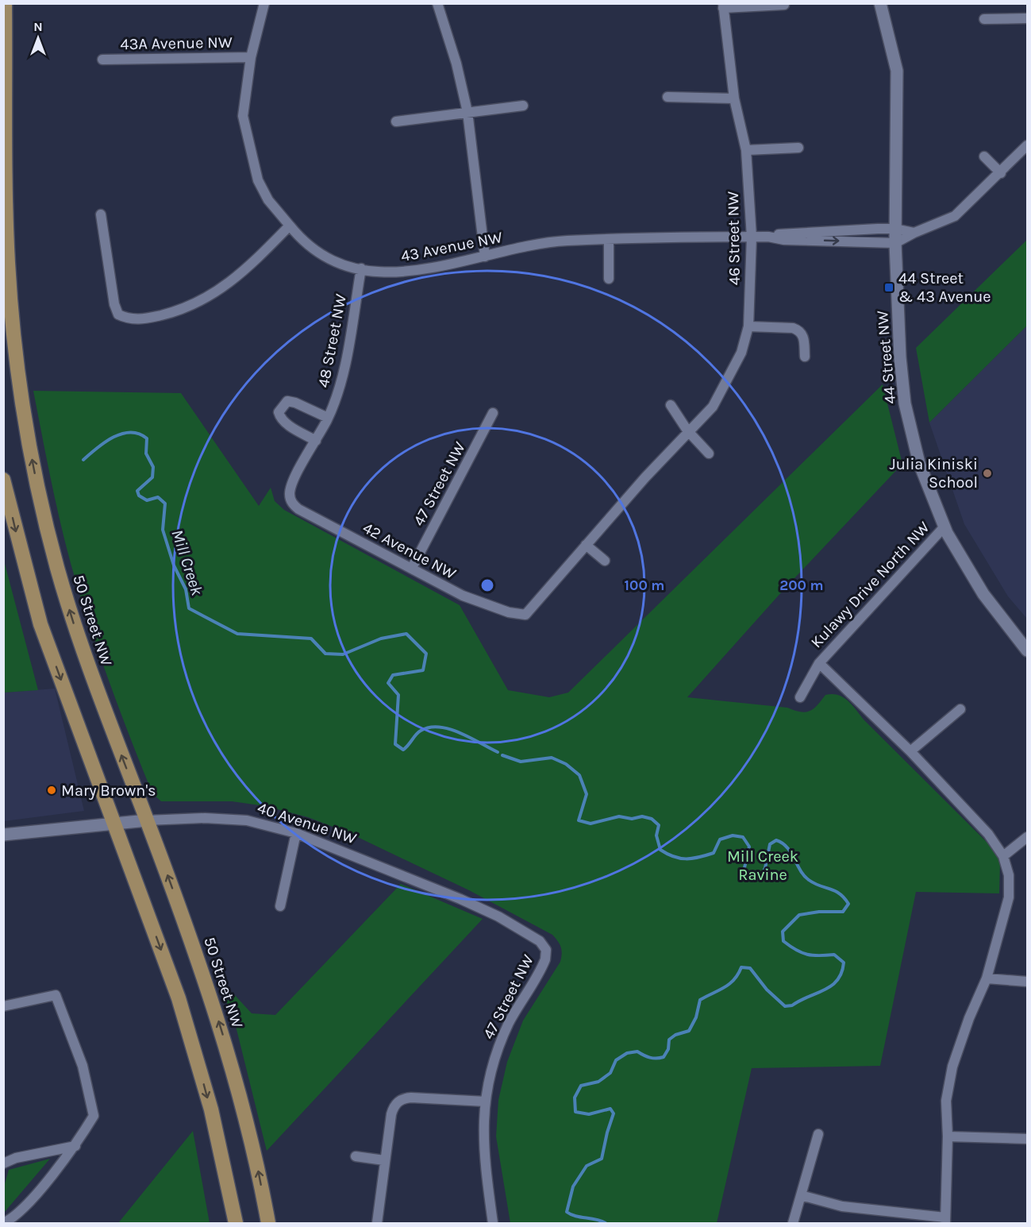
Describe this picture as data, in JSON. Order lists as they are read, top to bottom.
{
  "streets": {
    "main road": ["50 Street NW"],
    "street": [
      "43A Avenue NW",
      "46 Street NW",
      "43 Avenue NW",
      "48 Street NW",
      "44 Street NW",
      "47 Street NW",
      "42 Avenue NW",
      "Kulawy Drive North NW",
      "40 Avenue NW"
    ]
  },
  "crossings": [
    ["43A Avenue NW", "43 Avenue NW"],
    ["46 Street NW", "43 Avenue NW"],
    ["46 Street NW", "42 Avenue NW"],
    ["43 Avenue NW", "48 Street NW"],
    ["43 Avenue NW", "44 Street NW"],
    ["48 Street NW", "42 Avenue NW"],
    ["44 Street NW", "Kulawy Drive North NW"],
    ["47 Street NW", "42 Avenue NW"],
    ["47 Street NW", "40 Avenue NW"],
    ["50 Street NW", "40 Avenue NW"]
  ],
  "water": ["Mill Creek"],
  "parks": ["Mill Creek Ravine"],
  "places": {
    "transit": ["44 Street & 43 Avenue"],
    "other": ["Julia Kiniski School", "Mary Brown's"]
  },
  "north": "top",
  "rings": ["100 m", "200 m"]
}
